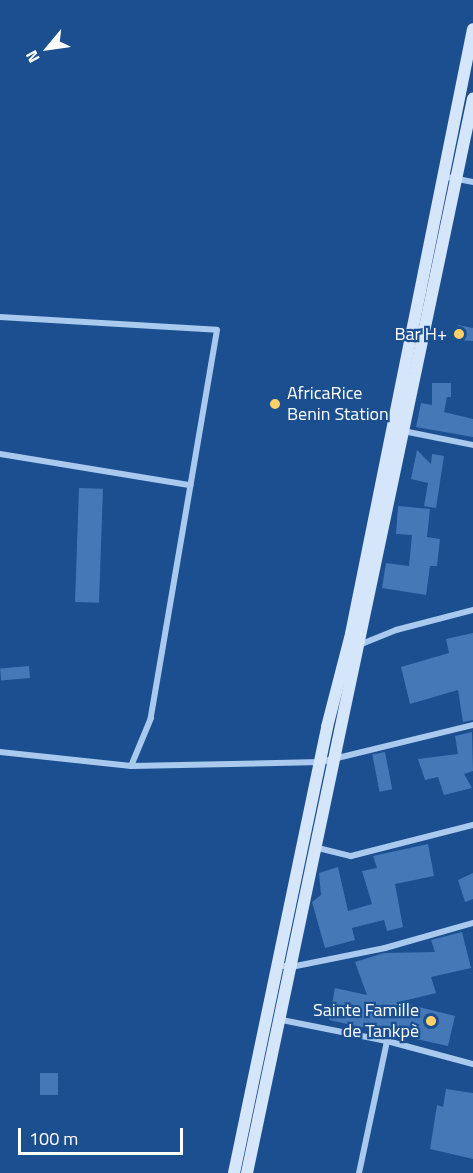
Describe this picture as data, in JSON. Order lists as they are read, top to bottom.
{
  "places": ["Bar H+", "AfricaRice Benin Station", "Sainte Famille de Tankpè"],
  "scale_bar": "100 m",
  "north": "bottom left"
}
